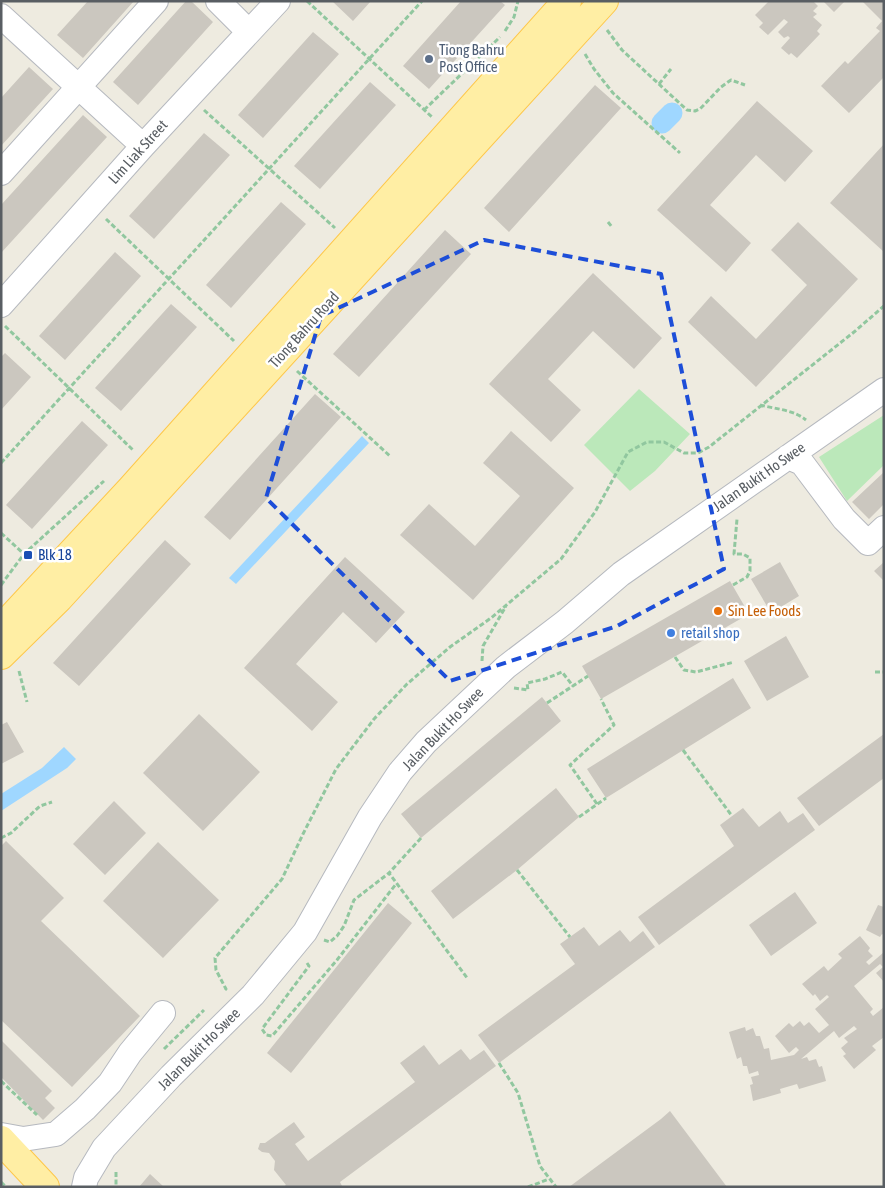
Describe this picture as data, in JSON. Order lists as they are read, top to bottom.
{
  "streets": {
    "main road": ["Tiong Bahru Road"],
    "street": ["Lim Liak Street", "Jalan Bukit Ho Swee"]
  },
  "places": {
    "other": ["Tiong Bahru Post Office", "Sin Lee Foods", "retail shop"],
    "transit": ["Blk 18"]
  }
}
